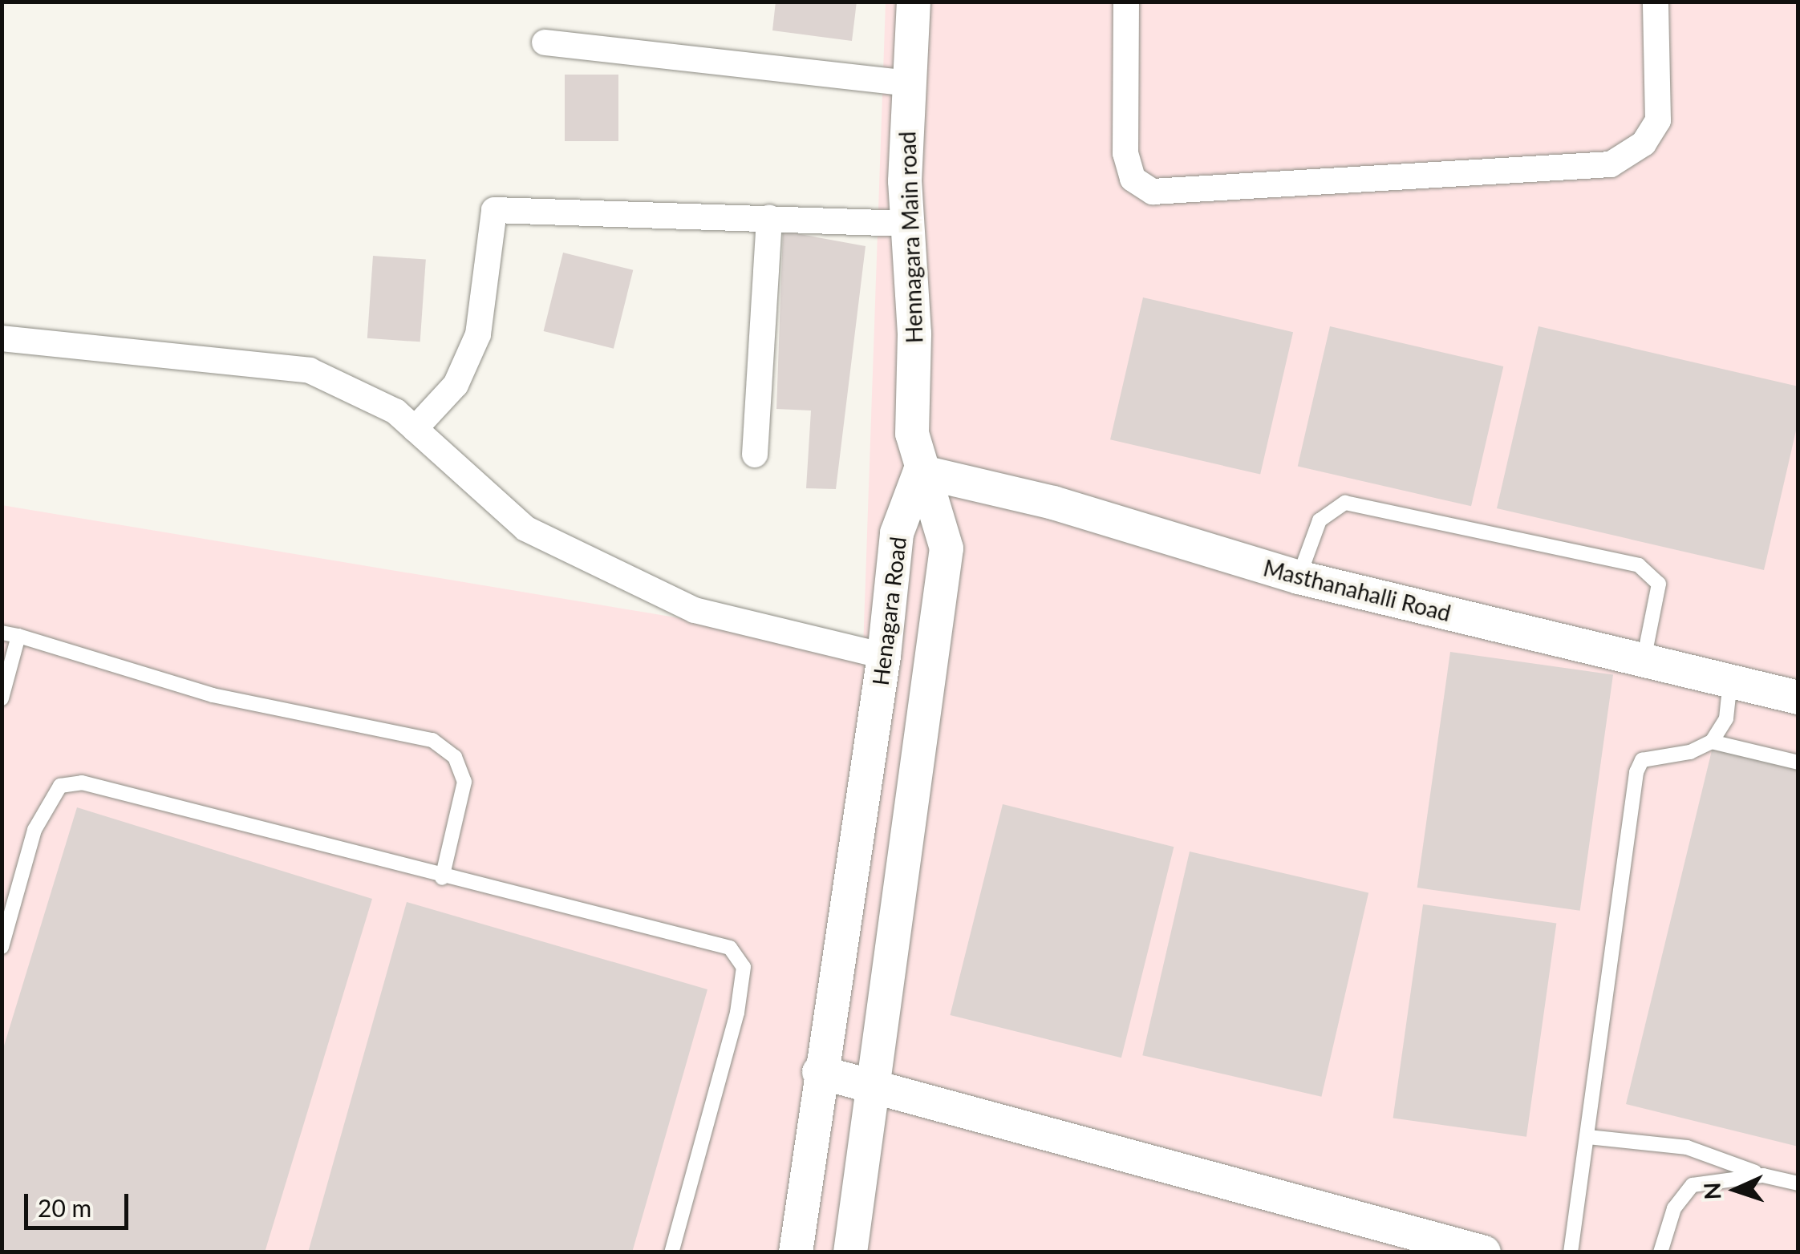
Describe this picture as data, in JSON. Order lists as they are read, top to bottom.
{
  "streets": {
    "street": ["Hennagara Main road", "Masthanahalli Road", "Henagara Road"]
  },
  "crossings": [
    ["Hennagara Main road", "Masthanahalli Road"],
    ["Hennagara Main road", "Henagara Road"],
    ["Masthanahalli Road", "Henagara Road"]
  ],
  "scale_bar": "20 m",
  "north": "left"
}
